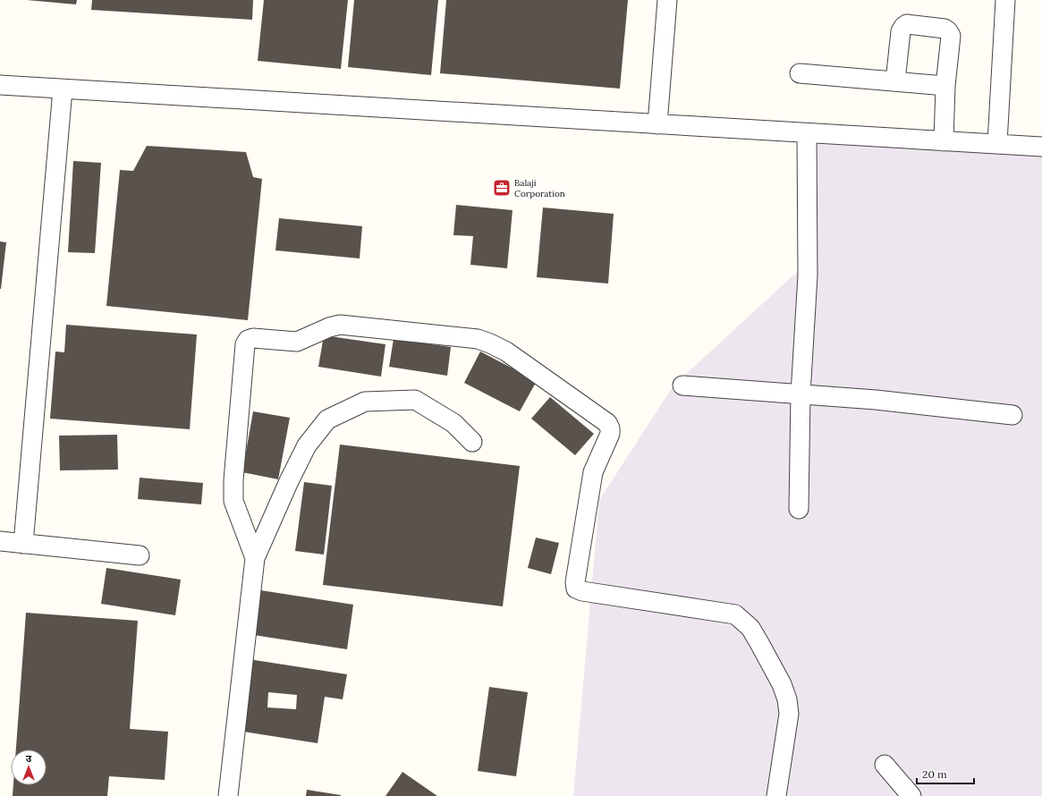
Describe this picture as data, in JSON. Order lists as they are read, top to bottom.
{
  "places": {
    "office": ["Balaji Corporation"]
  },
  "scale_bar": "20 m",
  "north": "top"
}
